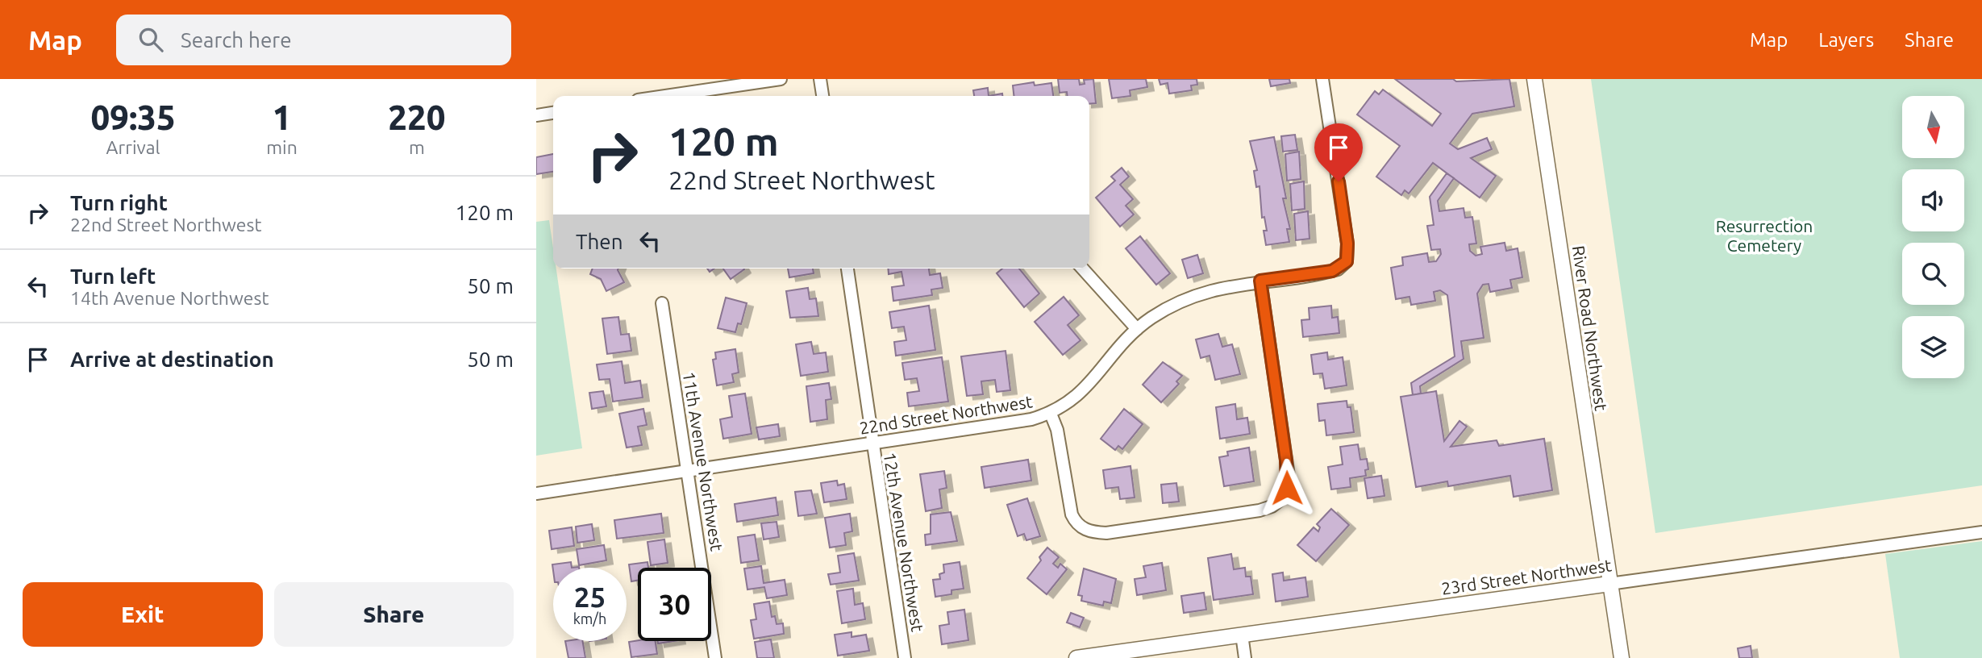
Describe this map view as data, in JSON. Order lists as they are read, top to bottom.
{
  "streets": {
    "street": [
      "River Road Northwest",
      "22nd Street Northwest",
      "11th Avenue Northwest",
      "12th Avenue Northwest",
      "23rd Street Northwest"
    ]
  },
  "crossings": [
    ["River Road Northwest", "23rd Street Northwest"],
    ["22nd Street Northwest", "11th Avenue Northwest"],
    ["22nd Street Northwest", "12th Avenue Northwest"]
  ],
  "parks": ["Resurrection Cemetery"],
  "north": "bottom",
  "page": {
    "header": "Map",
    "search": "Search here",
    "nav": ["Map", "Layers", "Share"],
    "eta": [
      "09:35",
      "Arrival",
      "1",
      "min",
      "220",
      "m"
    ],
    "turn": ["120 m", "22nd Street Northwest"],
    "list": [
      {
        "name": "Turn right",
        "note": "22nd Street Northwest",
        "value": "120 m"
      },
      {
        "name": "Turn left",
        "note": "14th Avenue Northwest",
        "value": "50 m"
      },
      {
        "name": "Arrive at destination",
        "value": "50 m"
      }
    ],
    "then": "Then",
    "speed": "25 km/h",
    "limit": "30",
    "buttons": ["Exit", "Share"]
  }
}
